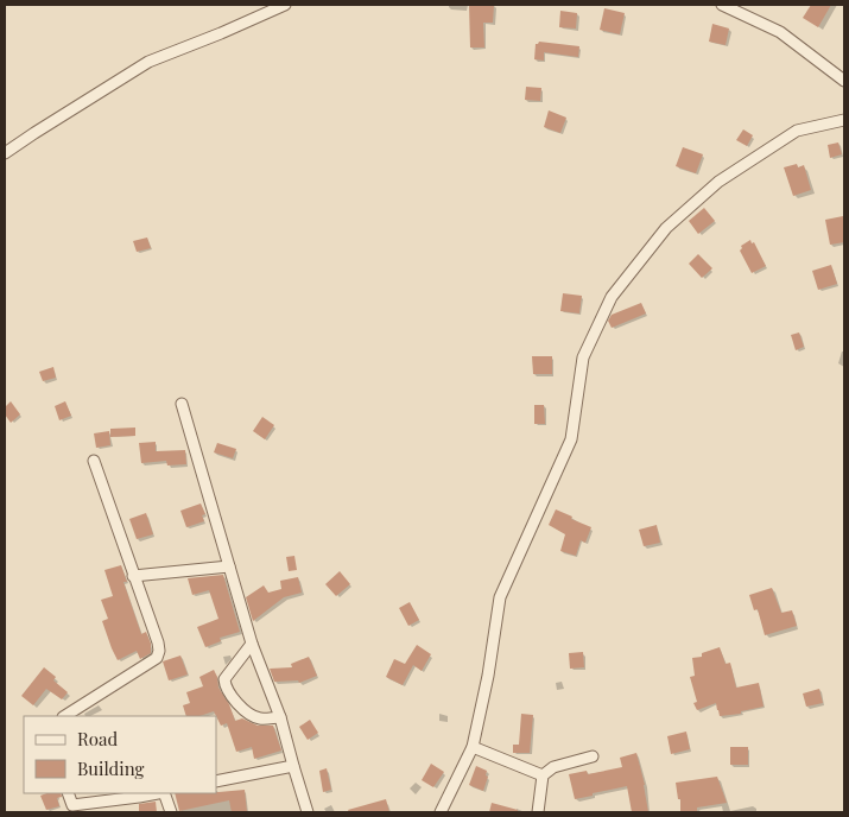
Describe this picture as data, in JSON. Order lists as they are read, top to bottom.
{
  "legend": ["Road", "Building"]
}
